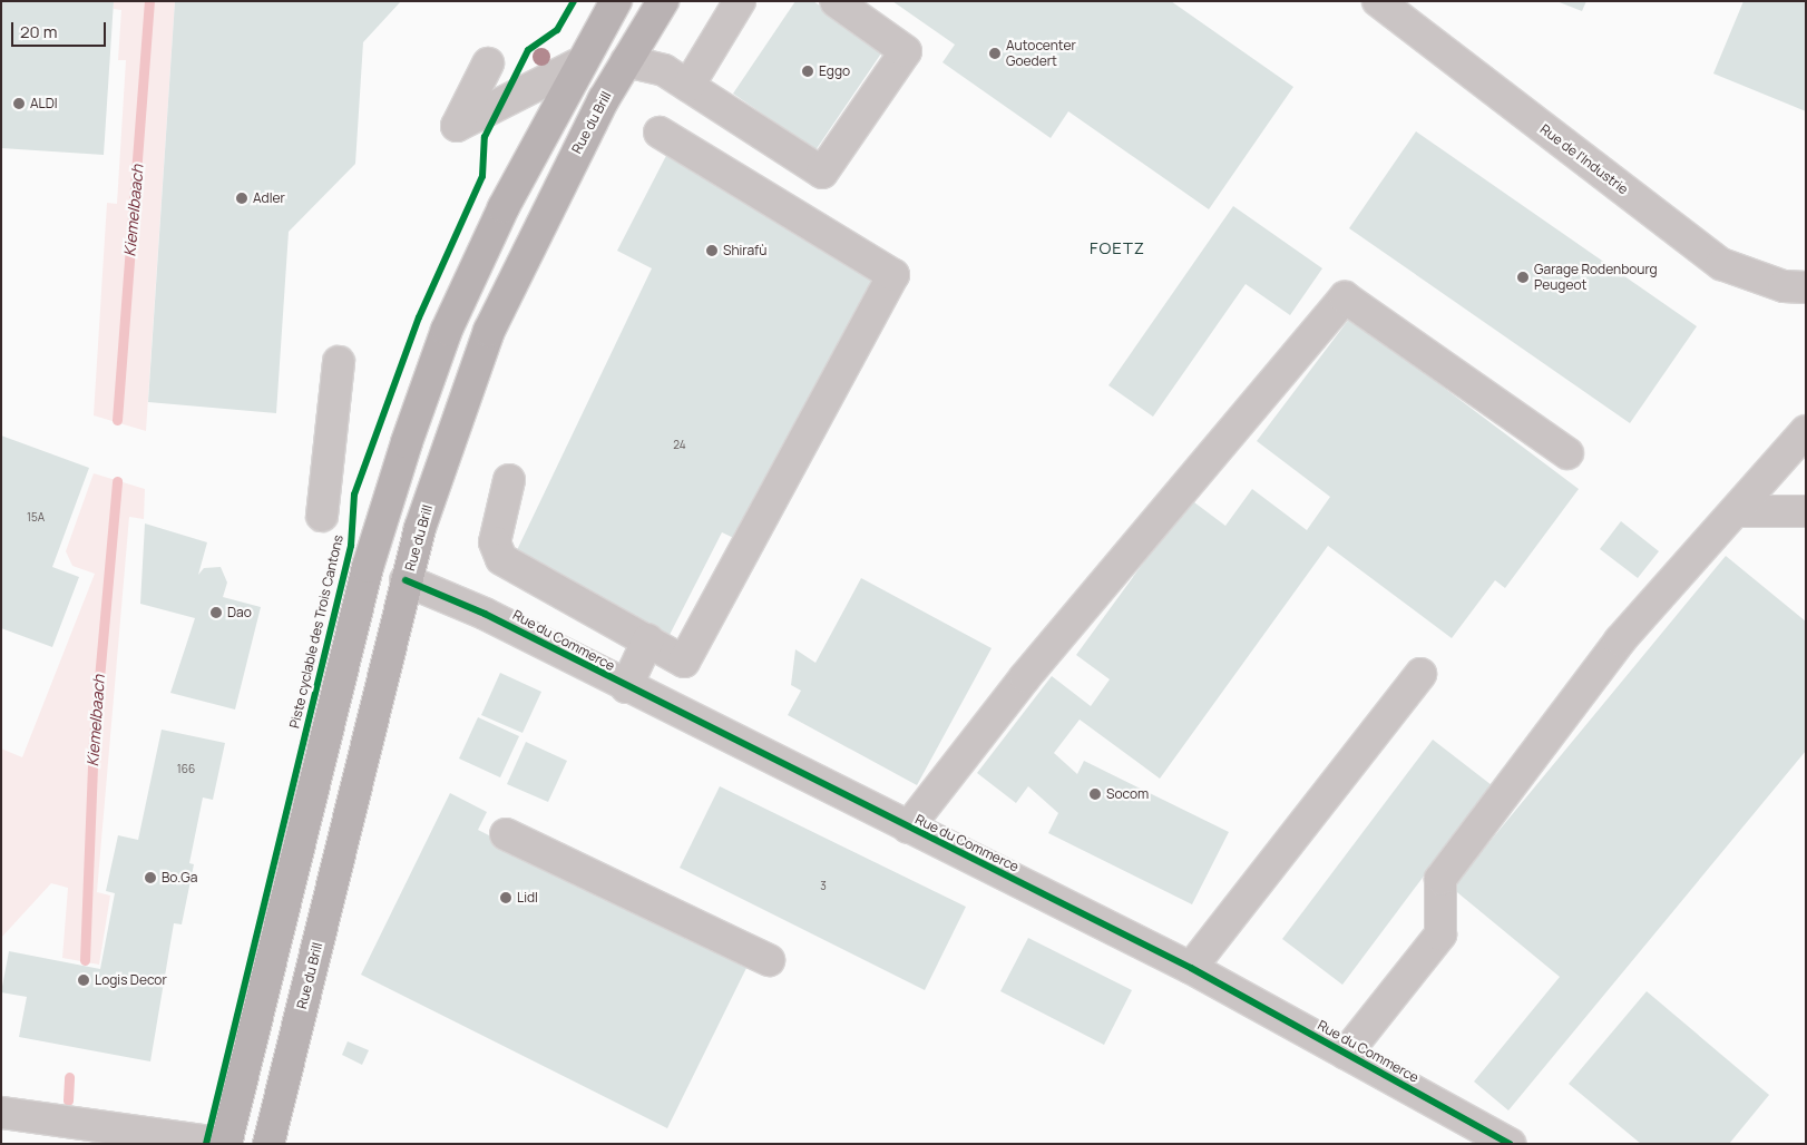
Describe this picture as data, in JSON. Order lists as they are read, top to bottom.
{
  "streets": {
    "main road": ["Rue du Brill"],
    "street": ["Rue de l'Industrie", "Rue du Commerce"],
    "cycle path": ["Piste cyclable des Trois Cantons"]
  },
  "crossings": [
    ["Rue du Brill", "Rue du Commerce"]
  ],
  "districts": ["FOETZ"],
  "water": ["Kiemelbaach"],
  "places": [
    "Autocenter Goedert",
    "Eggo",
    "ALDI",
    "Adler",
    "Shirafù",
    "Garage Rodenbourg Peugeot",
    "Dao",
    "Socom",
    "Bo.Ga",
    "Lidl",
    "Logis Decor"
  ],
  "house_numbers": [
    "24",
    "15A",
    "166",
    "3"
  ],
  "scale_bar": "20 m"
}
